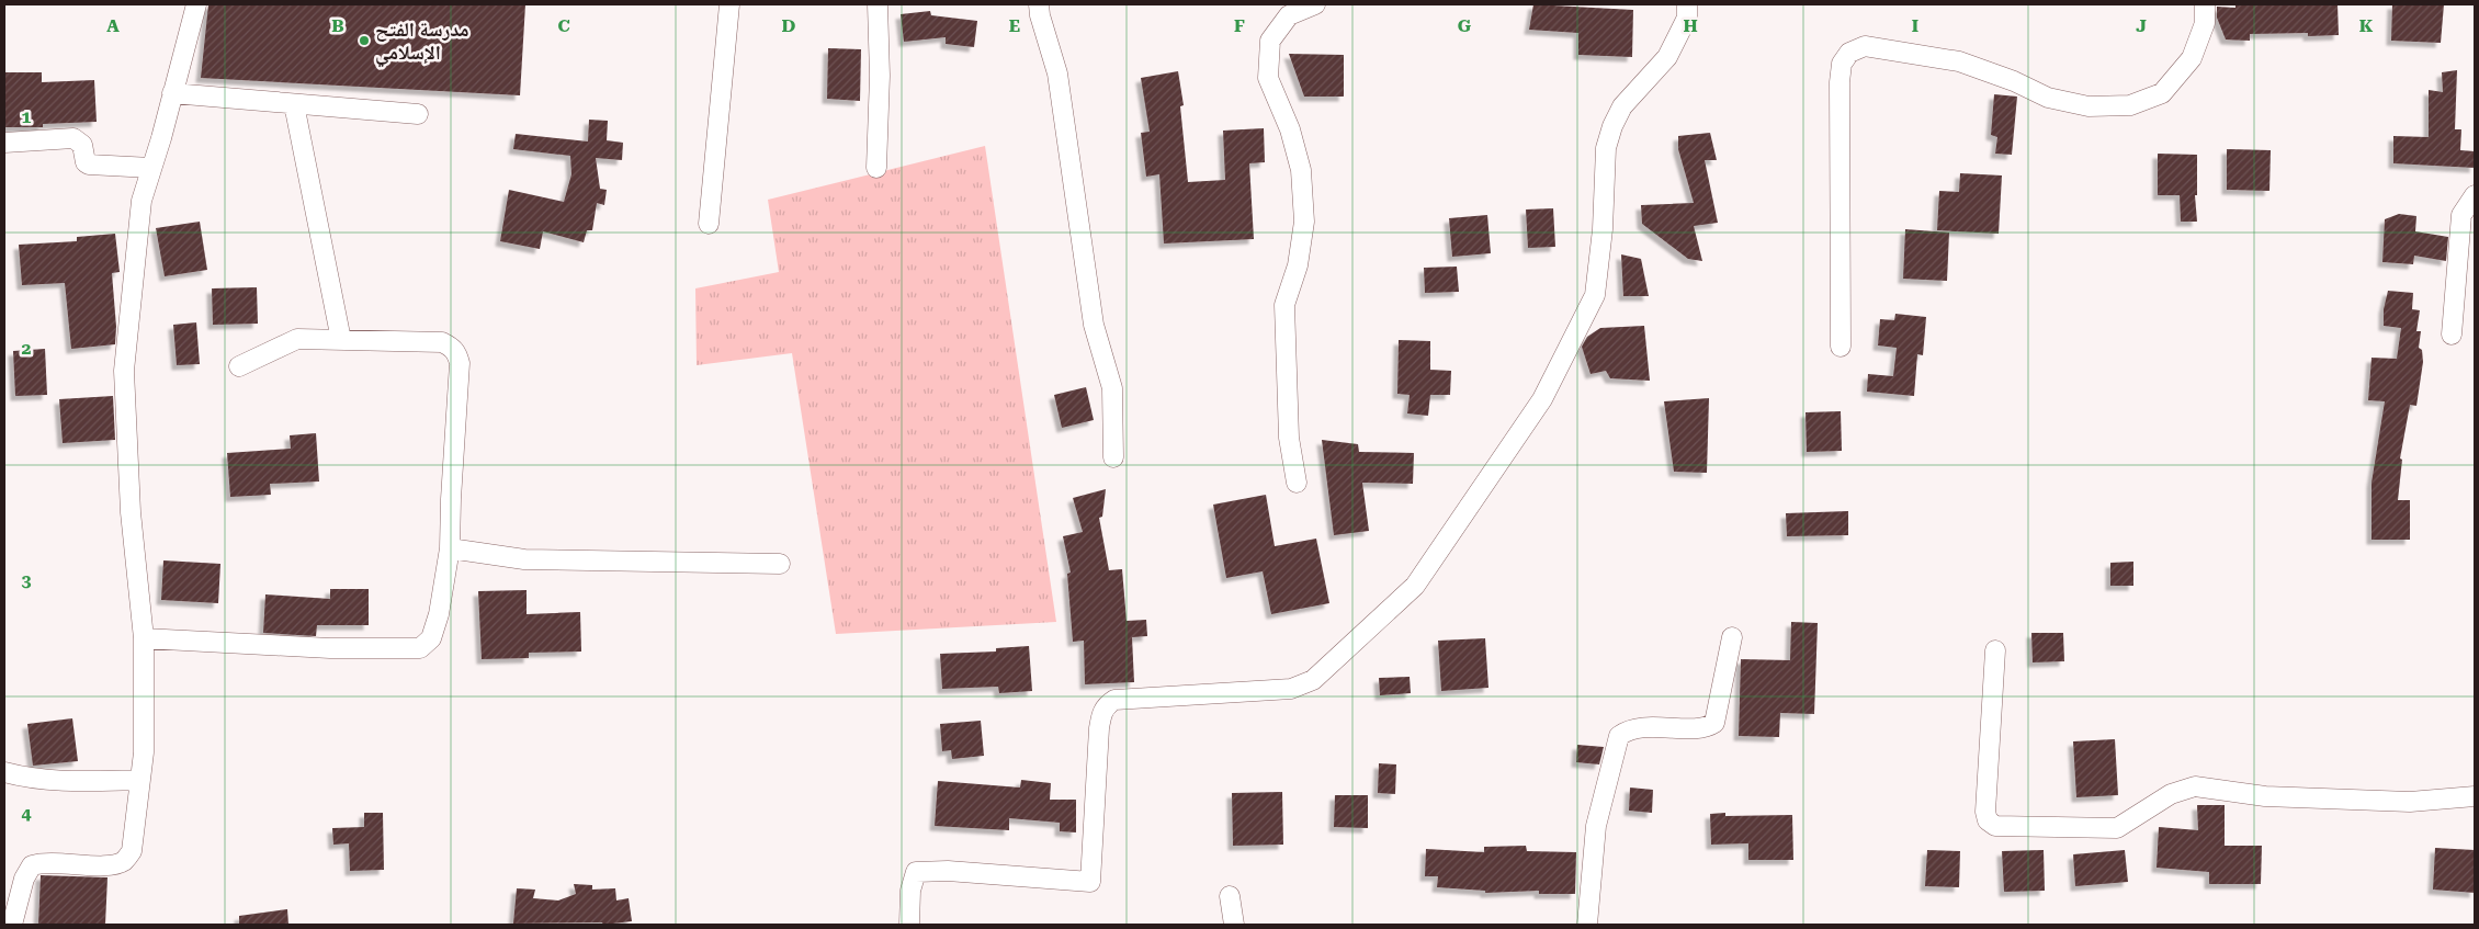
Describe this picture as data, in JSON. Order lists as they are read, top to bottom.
{
  "places": ["مدرسة الفتح الإسلامي"],
  "grid": {
    "columns": [
      "A",
      "B",
      "C",
      "D",
      "E",
      "F",
      "G",
      "H",
      "I",
      "J",
      "K"
    ],
    "rows": [
      "1",
      "2",
      "3",
      "4"
    ]
  }
}
